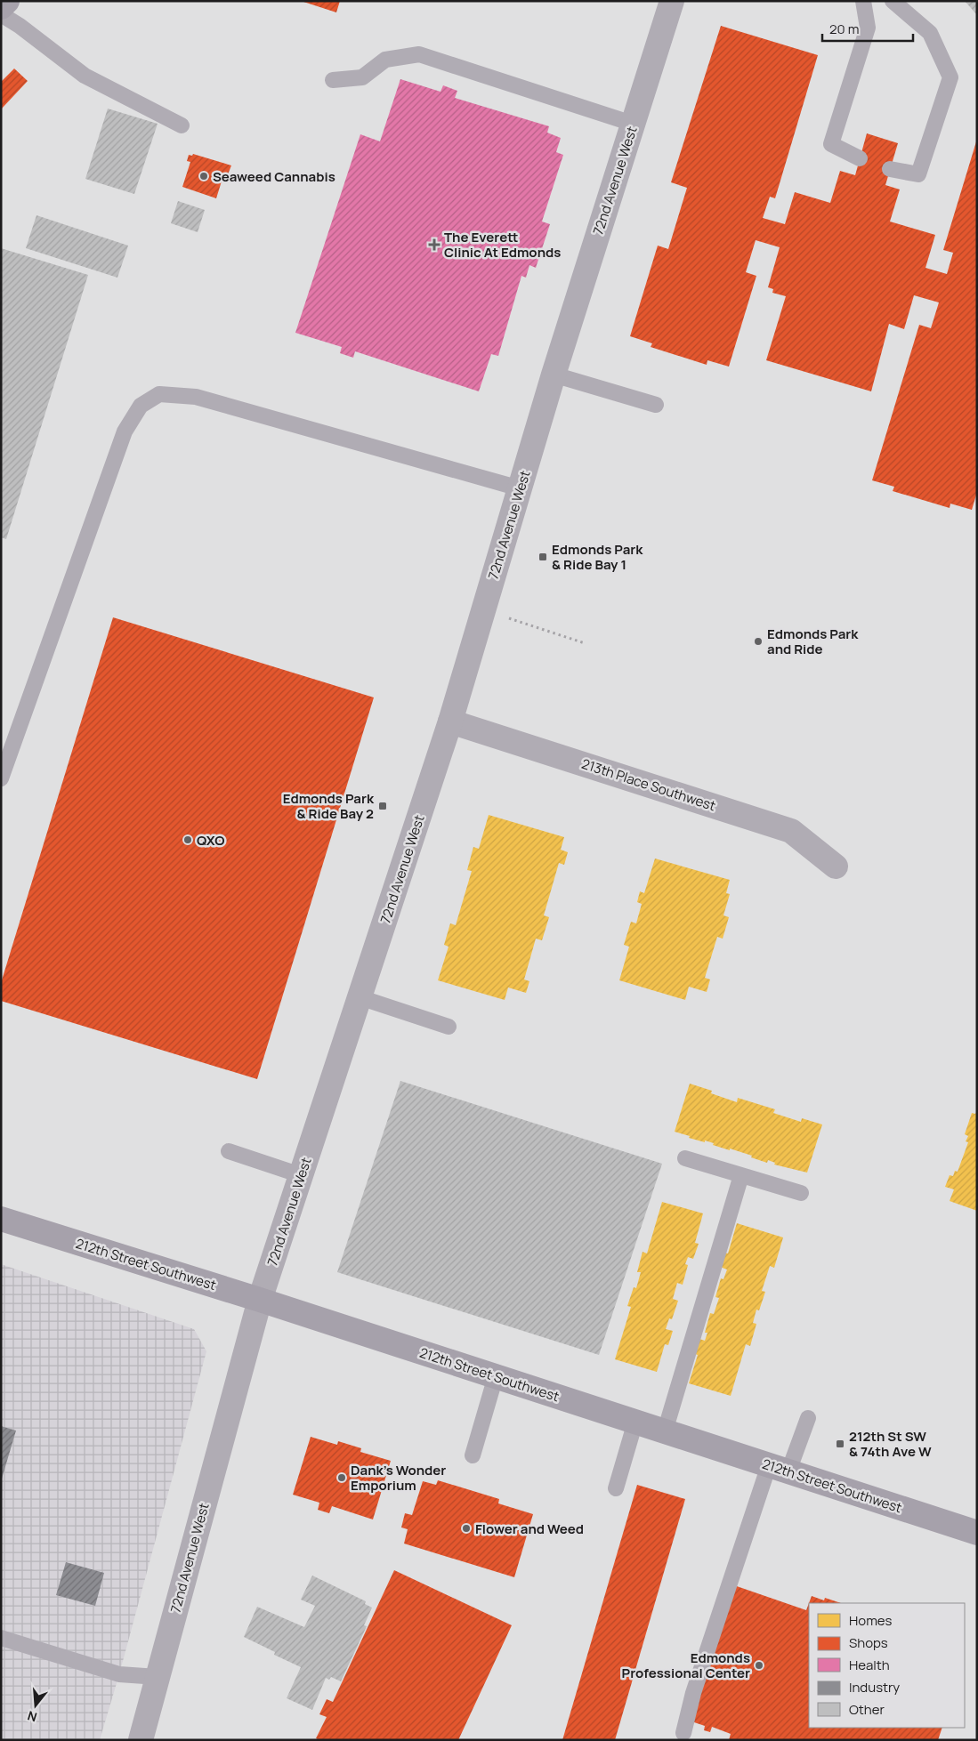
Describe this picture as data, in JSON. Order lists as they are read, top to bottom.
{
  "streets": {
    "main road": ["212th Street Southwest"],
    "street": ["72nd Avenue West", "213th Place Southwest"]
  },
  "crossings": [
    ["72nd Avenue West", "213th Place Southwest"],
    ["72nd Avenue West", "212th Street Southwest"]
  ],
  "places": {
    "other": [
      "Seaweed Cannabis",
      "Edmonds Park and Ride",
      "QXO",
      "Dank's Wonder Emporium",
      "Flower and Weed",
      "Edmonds Professional Center"
    ],
    "health": ["The Everett Clinic At Edmonds"],
    "transit": ["Edmonds Park & Ride Bay 1", "Edmonds Park & Ride Bay 2", "212th St SW & 74th Ave W"]
  },
  "legend": [
    "Homes",
    "Shops",
    "Health",
    "Industry",
    "Other"
  ],
  "scale_bar": "20 m",
  "north": "bottom"
}
